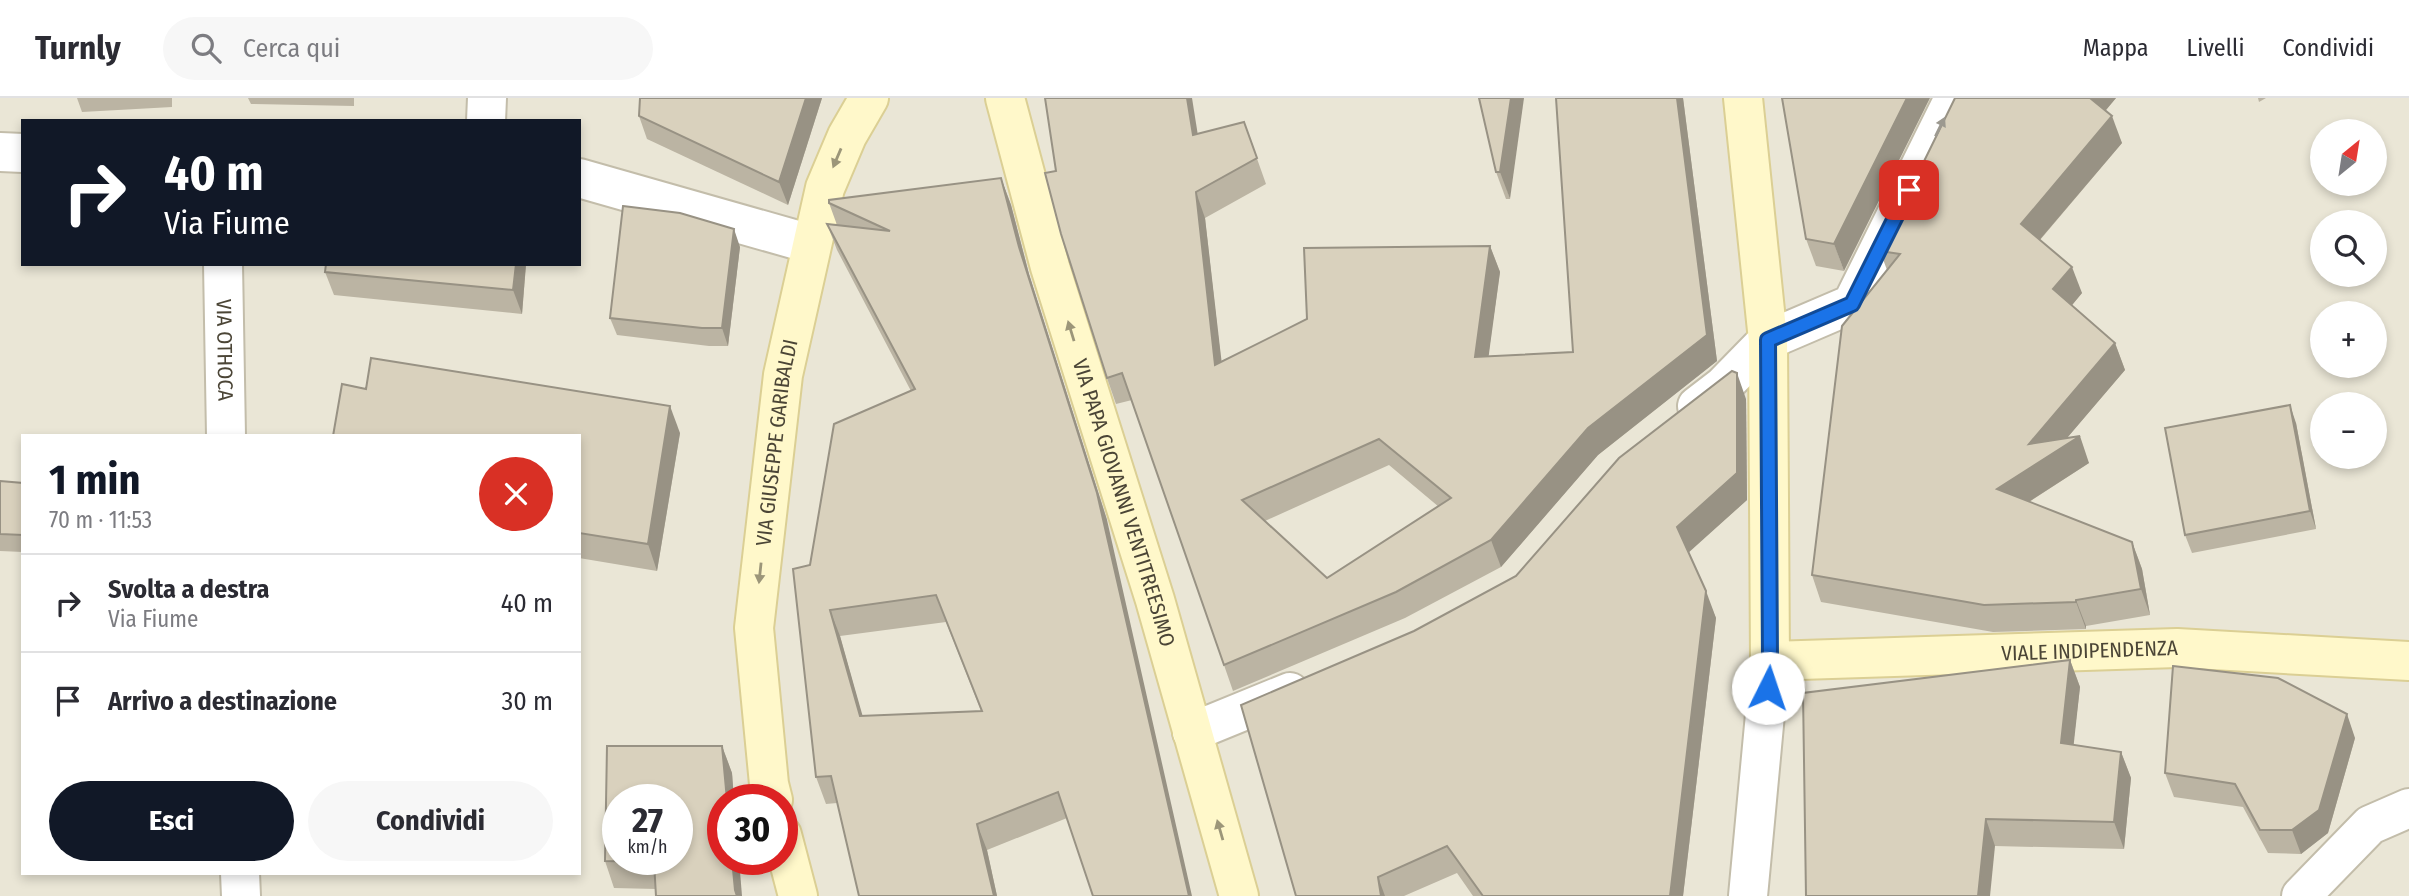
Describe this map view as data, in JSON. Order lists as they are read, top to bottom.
{
  "streets": {
    "main road": ["VIA GIUSEPPE GARIBALDI", "VIA PAPA GIOVANNI VENTITREESIMO", "VIALE INDIPENDENZA"],
    "street": ["VIA OTHOCA"]
  },
  "one_way": ["VIA GIUSEPPE GARIBALDI", "VIA PAPA GIOVANNI VENTITREESIMO"],
  "north": "top right",
  "page": {
    "header": "Turnly",
    "search": "Cerca qui",
    "nav": ["Mappa", "Livelli", "Condividi"],
    "map_buttons": ["+", "−"],
    "turn": ["40 m", "Via Fiume"],
    "heading": ["1 min", "70 m · 11:53"],
    "list": [
      {
        "name": "Svolta a destra",
        "note": "Via Fiume",
        "value": "40 m"
      },
      {
        "name": "Arrivo a destinazione",
        "value": "30 m"
      }
    ],
    "buttons": ["Esci", "Condividi"],
    "speed": "27 km/h",
    "limit": "30"
  }
}
